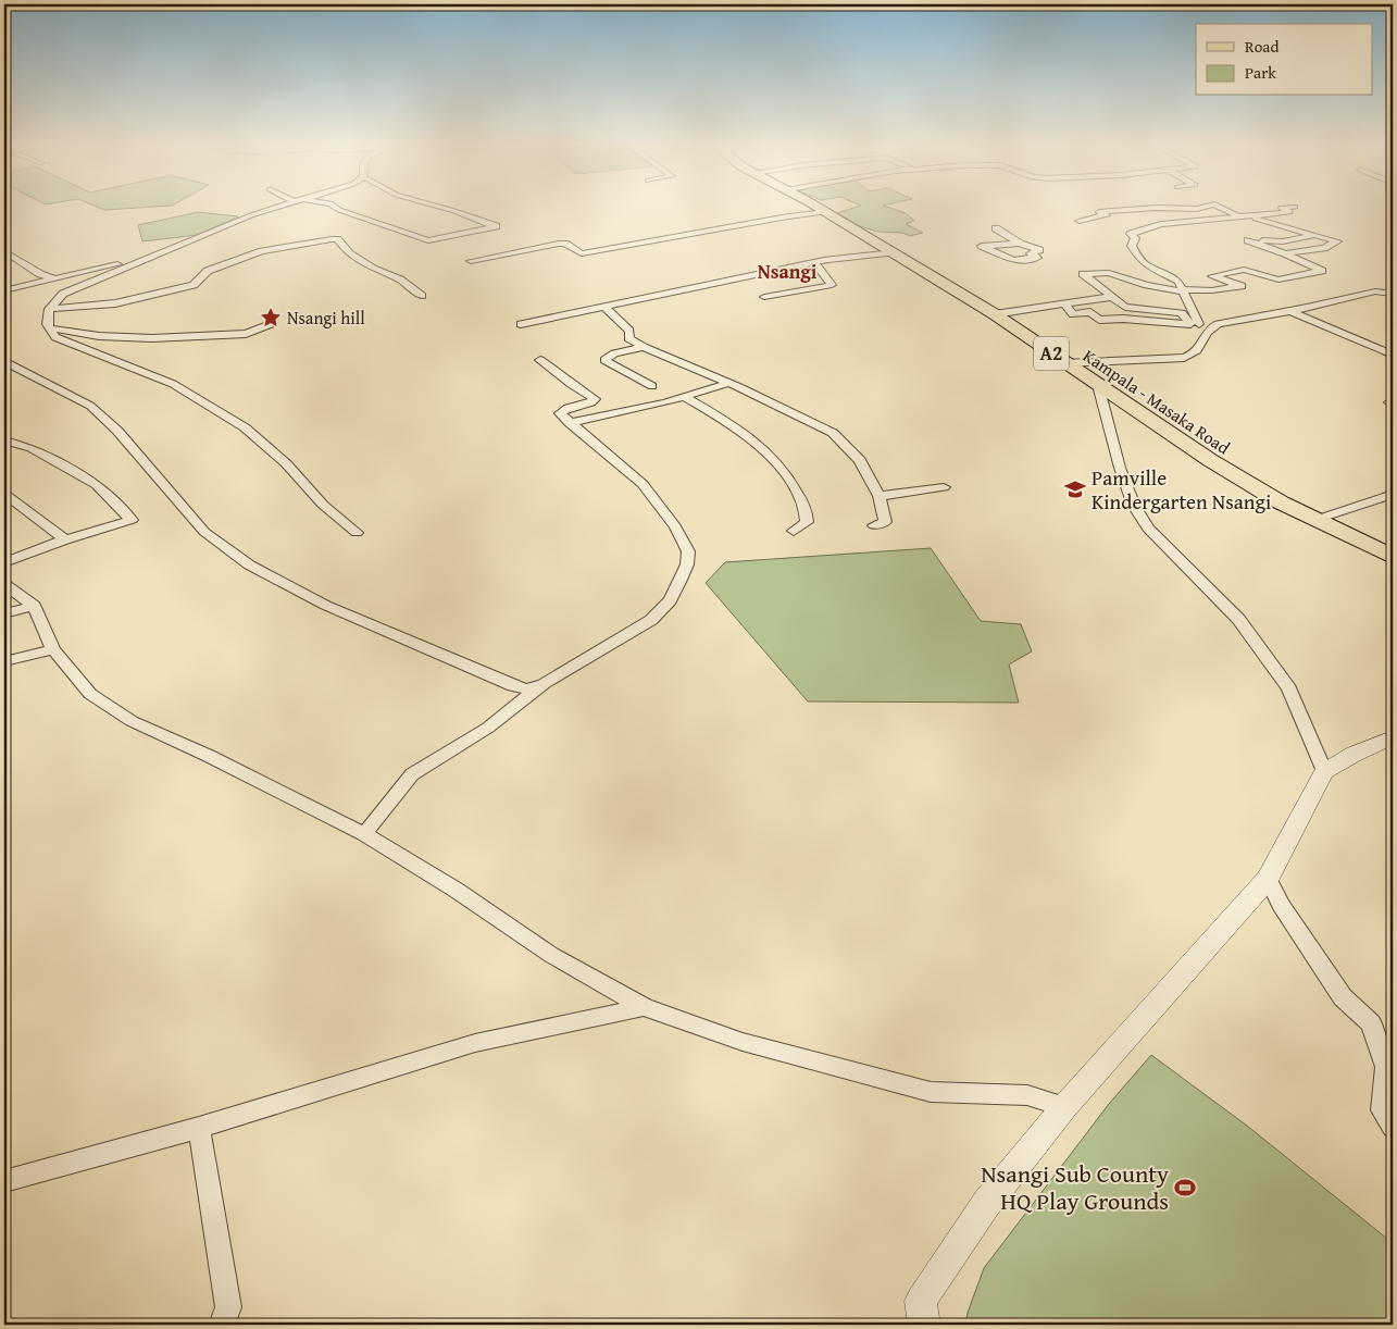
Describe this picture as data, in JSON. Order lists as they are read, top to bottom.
{
  "streets": {
    "main road": ["A2", "Kampala - Masaka Road"]
  },
  "districts": ["Nsangi"],
  "places": {
    "place": ["Nsangi hill"],
    "school or university": ["Pamville Kindergarten Nsangi"],
    "sports": ["Nsangi Sub County HQ Play Grounds"]
  },
  "legend": ["Road", "Park"]
}
